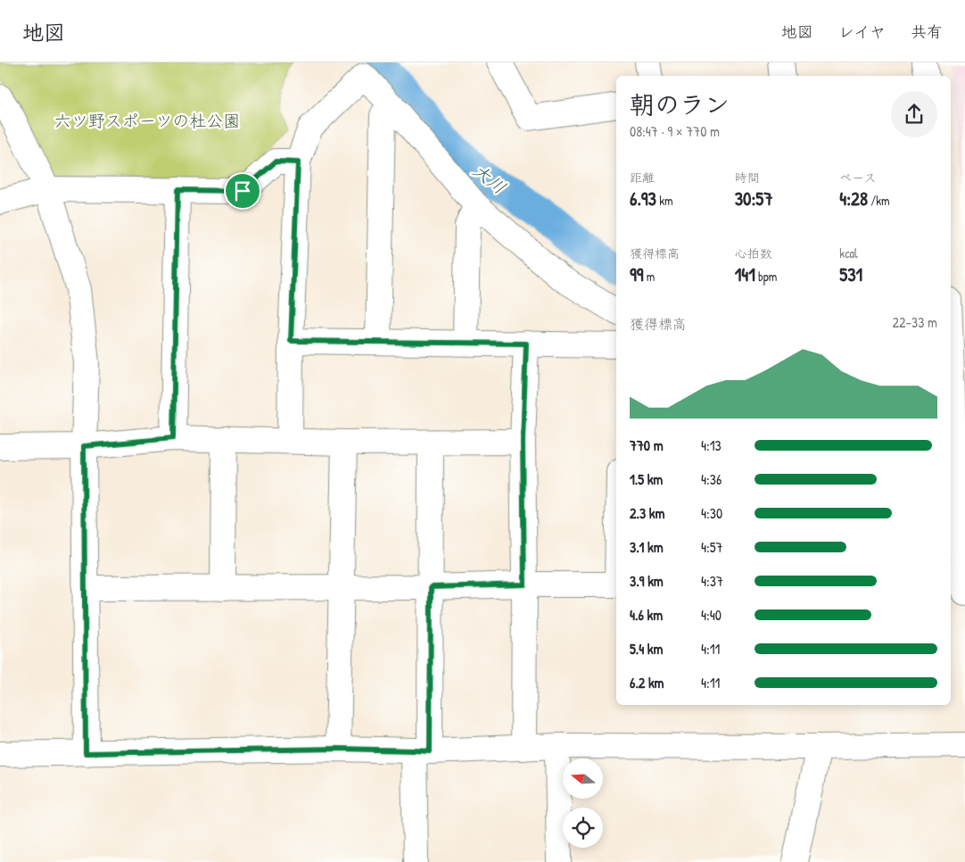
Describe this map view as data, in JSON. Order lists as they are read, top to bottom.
{
  "water": ["大川"],
  "parks": ["六ツ野スポーツの杜公園"],
  "north": "left",
  "page": {
    "header": "地図",
    "nav": ["地図", "レイヤ", "共有"],
    "heading": ["朝のラン", "08:47 · 9 × 770 m"],
    "stats": [
      ["距離", "6.93 km"],
      ["時間", "30:57"],
      ["ペース", "4:28 /km"],
      ["獲得標高", "99 m"],
      ["心拍数", "141 bpm"],
      ["kcal", "531"]
    ],
    "chart": ["獲得標高", "22–33 m"],
    "list": [
      {
        "name": "770 m",
        "note": "4:13"
      },
      {
        "name": "1.5 km",
        "note": "4:36"
      },
      {
        "name": "2.3 km",
        "note": "4:30"
      },
      {
        "name": "3.1 km",
        "note": "4:57"
      },
      {
        "name": "3.9 km",
        "note": "4:37"
      },
      {
        "name": "4.6 km",
        "note": "4:40"
      },
      {
        "name": "5.4 km",
        "note": "4:11"
      },
      {
        "name": "6.2 km",
        "note": "4:11"
      }
    ]
  }
}
